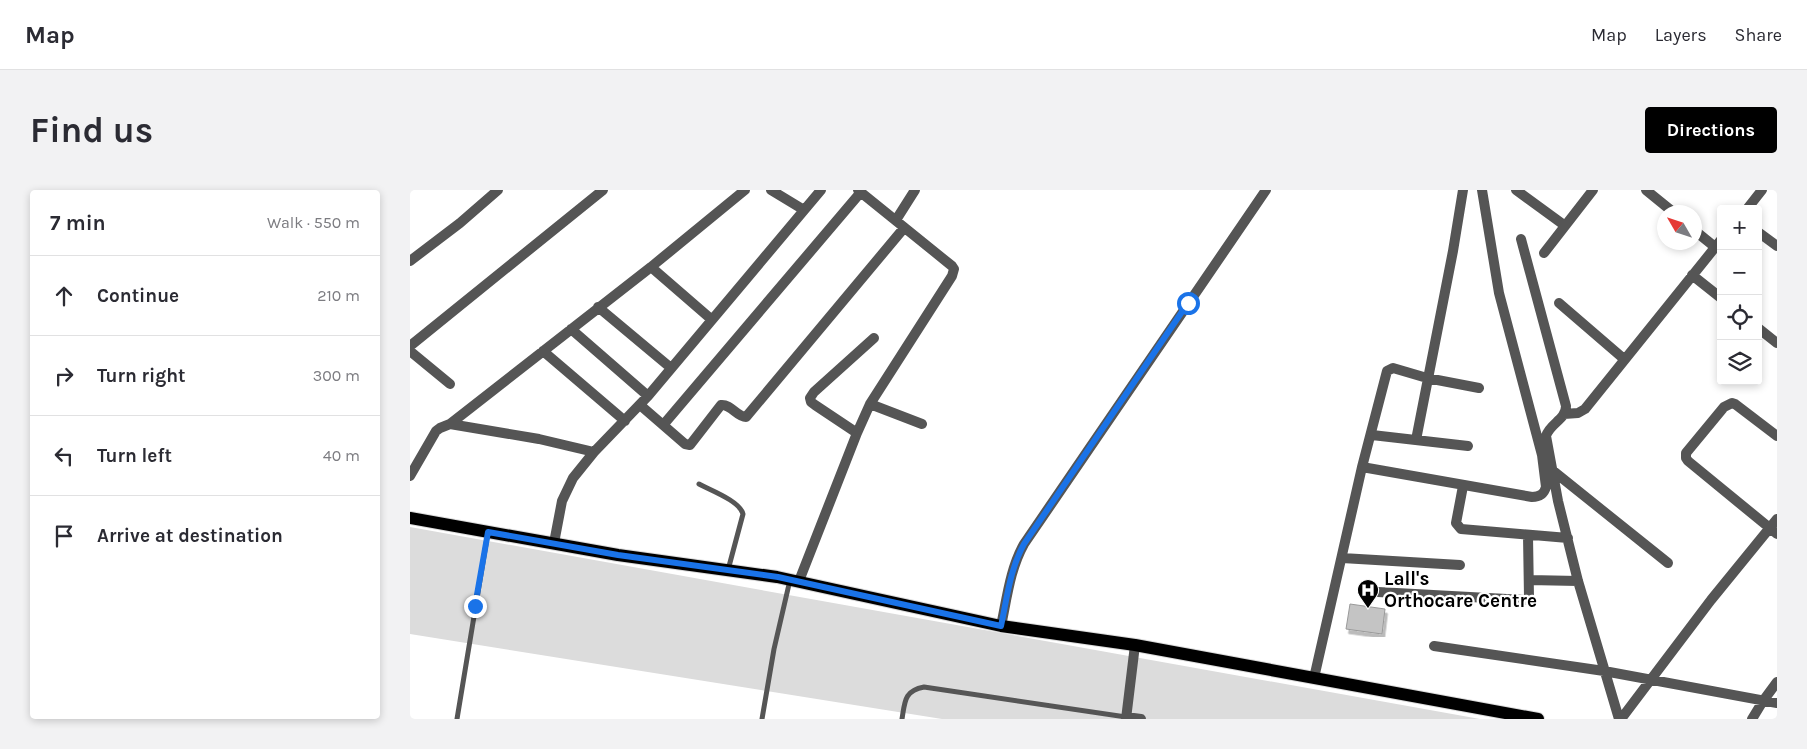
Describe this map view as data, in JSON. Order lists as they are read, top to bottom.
{
  "places": {
    "hospital": ["Lall's Orthocare Centre"]
  },
  "north": "top left",
  "page": {
    "header": "Map",
    "nav": ["Map", "Layers", "Share"],
    "buttons": "Directions",
    "title": "Find us",
    "heading": ["7 min", "Walk · 550 m"],
    "map_buttons": ["+", "−"],
    "list": [
      ["Continue", "210 m"],
      ["Turn right", "300 m"],
      ["Turn left", "40 m"],
      "Arrive at destination"
    ]
  }
}
